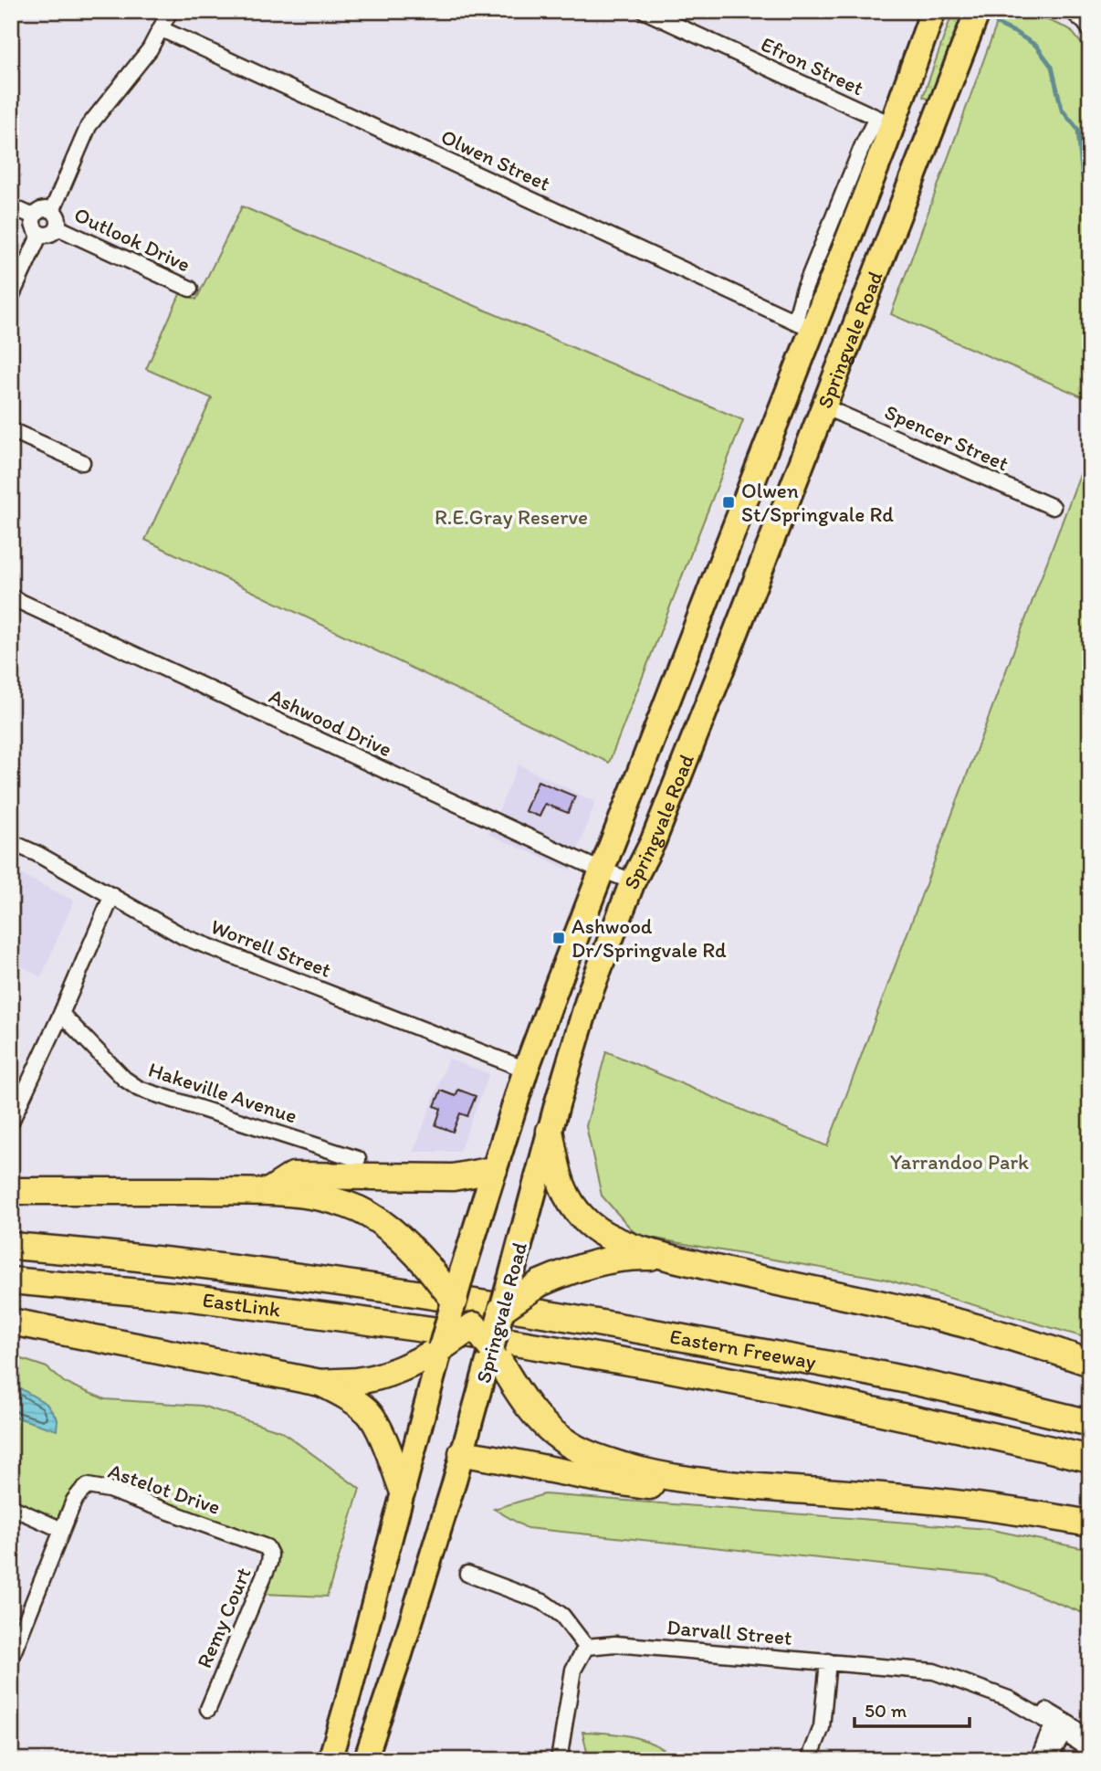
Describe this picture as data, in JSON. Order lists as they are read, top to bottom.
{
  "streets": {
    "highway": ["Springvale Road", "EastLink", "Eastern Freeway"],
    "street": [
      "Efron Street",
      "Olwen Street",
      "Outlook Drive",
      "Spencer Street",
      "Ashwood Drive",
      "Worrell Street",
      "Hakeville Avenue",
      "Astelot Drive",
      "Remy Court",
      "Darvall Street"
    ]
  },
  "crossings": [
    ["Efron Street", "Springvale Road"],
    ["Olwen Street", "Springvale Road"],
    ["Springvale Road", "Spencer Street"],
    ["Springvale Road", "Ashwood Drive"],
    ["Springvale Road", "Worrell Street"],
    ["Springvale Road", "EastLink"],
    ["Springvale Road", "Eastern Freeway"],
    ["EastLink", "Eastern Freeway"],
    ["Astelot Drive", "Remy Court"]
  ],
  "parks": ["R.E.Gray Reserve", "Yarrandoo Park"],
  "places": {
    "transit": ["Olwen St/Springvale Rd", "Ashwood Dr/Springvale Rd"]
  },
  "scale_bar": "50 m"
}
